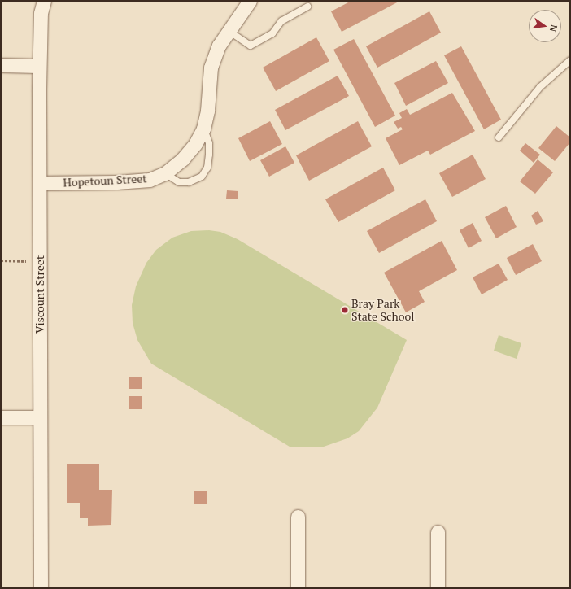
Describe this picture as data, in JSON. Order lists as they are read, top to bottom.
{
  "streets": {
    "street": ["Hopetoun Street", "Viscount Street"]
  },
  "crossings": [
    ["Hopetoun Street", "Viscount Street"]
  ],
  "places": ["Bray Park State School"],
  "north": "right"
}
